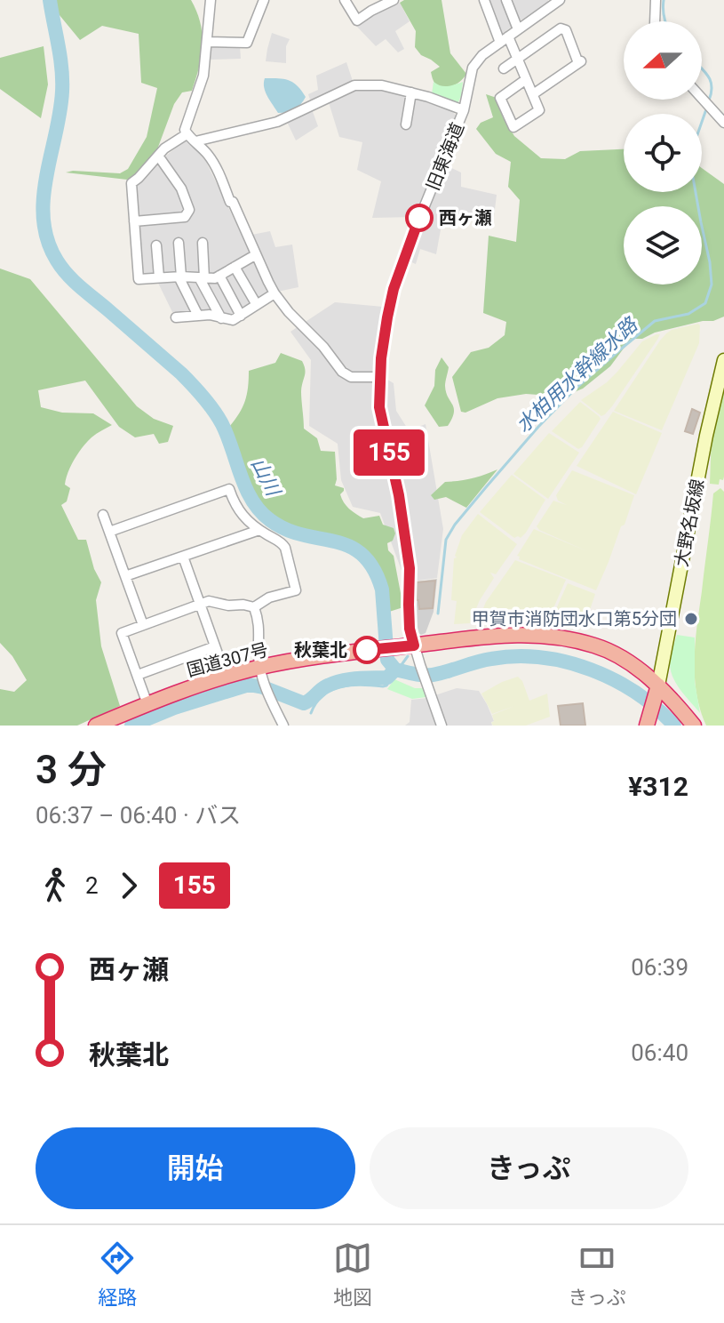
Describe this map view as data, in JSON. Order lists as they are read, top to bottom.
{
  "streets": {
    "highway": ["国道307号"],
    "main road": ["大野名坂線"],
    "street": ["旧東海道"]
  },
  "crossings": [
    ["旧東海道", "国道307号"],
    ["大野名坂線", "国道307号"]
  ],
  "water": ["水柏用水幹線水路", "山川"],
  "places": ["西ヶ瀬", "甲賀市消防団水口第5分団", "秋葉北"],
  "lines": ["bus line 155"],
  "north": "left",
  "page": {
    "on_map": "155",
    "heading": ["3 分", "06:37 – 06:40 · バス", "¥312"],
    "legs": ["2", "155"],
    "list": [
      {
        "name": "西ヶ瀬",
        "value": "06:39"
      },
      {
        "name": "秋葉北",
        "value": "06:40"
      }
    ],
    "buttons": ["開始", "きっぷ"],
    "tabs": ["経路", "地図", "きっぷ"]
  }
}
